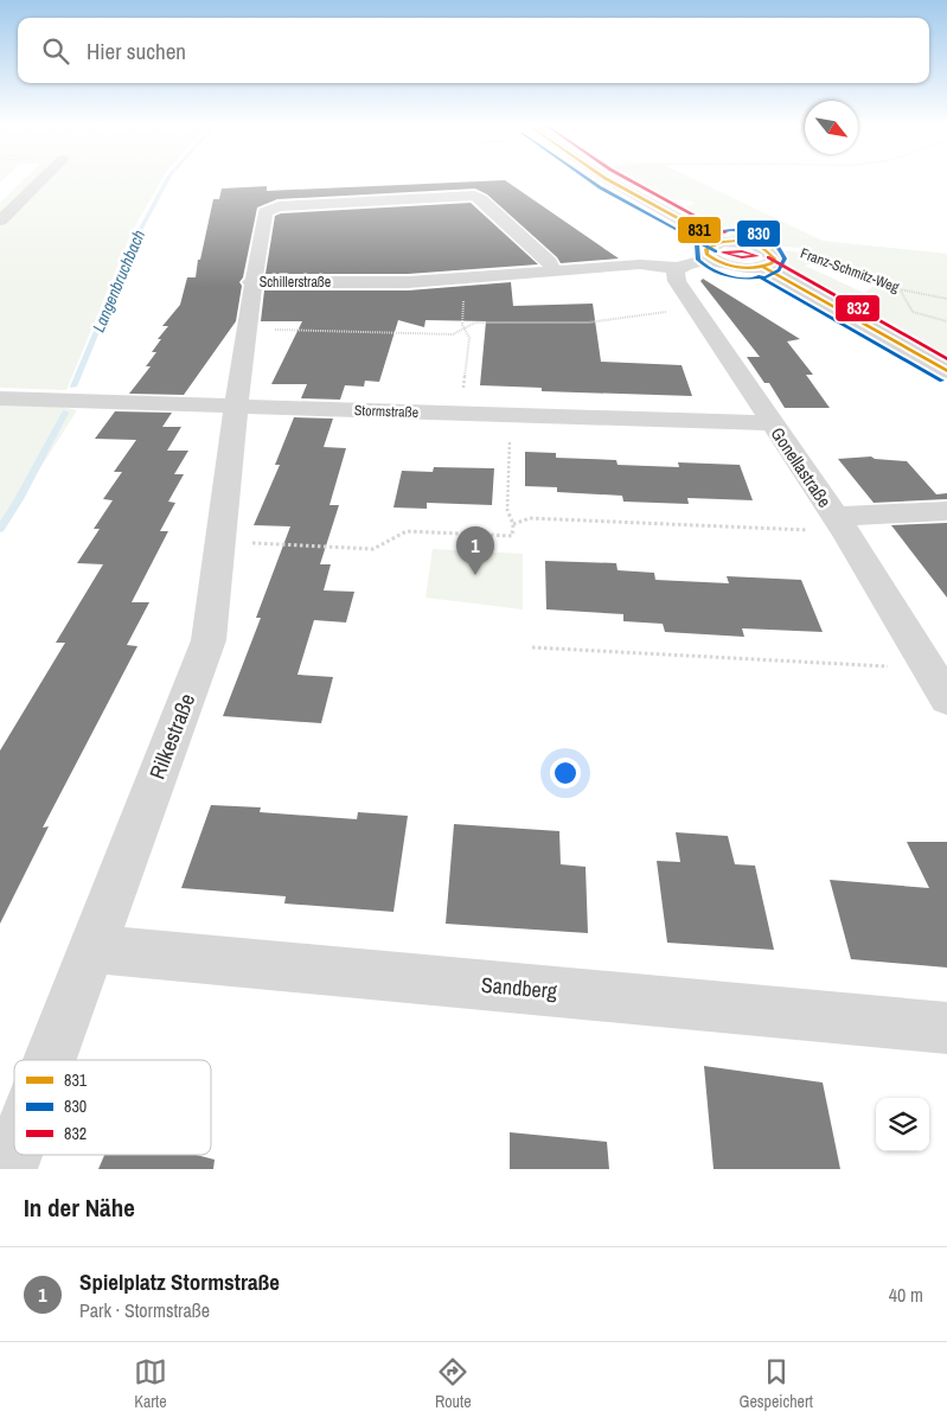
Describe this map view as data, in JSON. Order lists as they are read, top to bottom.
{
  "streets": {
    "street": [
      "Schillerstraße",
      "Stormstraße",
      "Gonellastraße",
      "Rilkestraße",
      "Sandberg"
    ],
    "path": ["Franz-Schmitz-Weg"]
  },
  "crossings": [
    ["Schillerstraße", "Gonellastraße"],
    ["Schillerstraße", "Rilkestraße"],
    ["Stormstraße", "Gonellastraße"],
    ["Stormstraße", "Rilkestraße"],
    ["Rilkestraße", "Sandberg"]
  ],
  "water": ["Langenbruchbach"],
  "lines": ["transit line 831", "transit line 830", "transit line 832"],
  "legend": ["831", "830", "832"],
  "north": "bottom right",
  "page": {
    "search": "Hier suchen",
    "pins": "1",
    "heading": "In der Nähe",
    "list": [
      {
        "mark": "1",
        "name": "Spielplatz Stormstraße",
        "note": "Park · Stormstraße",
        "value": "40 m"
      }
    ],
    "nav": ["Karte", "Route", "Gespeichert"]
  }
}
